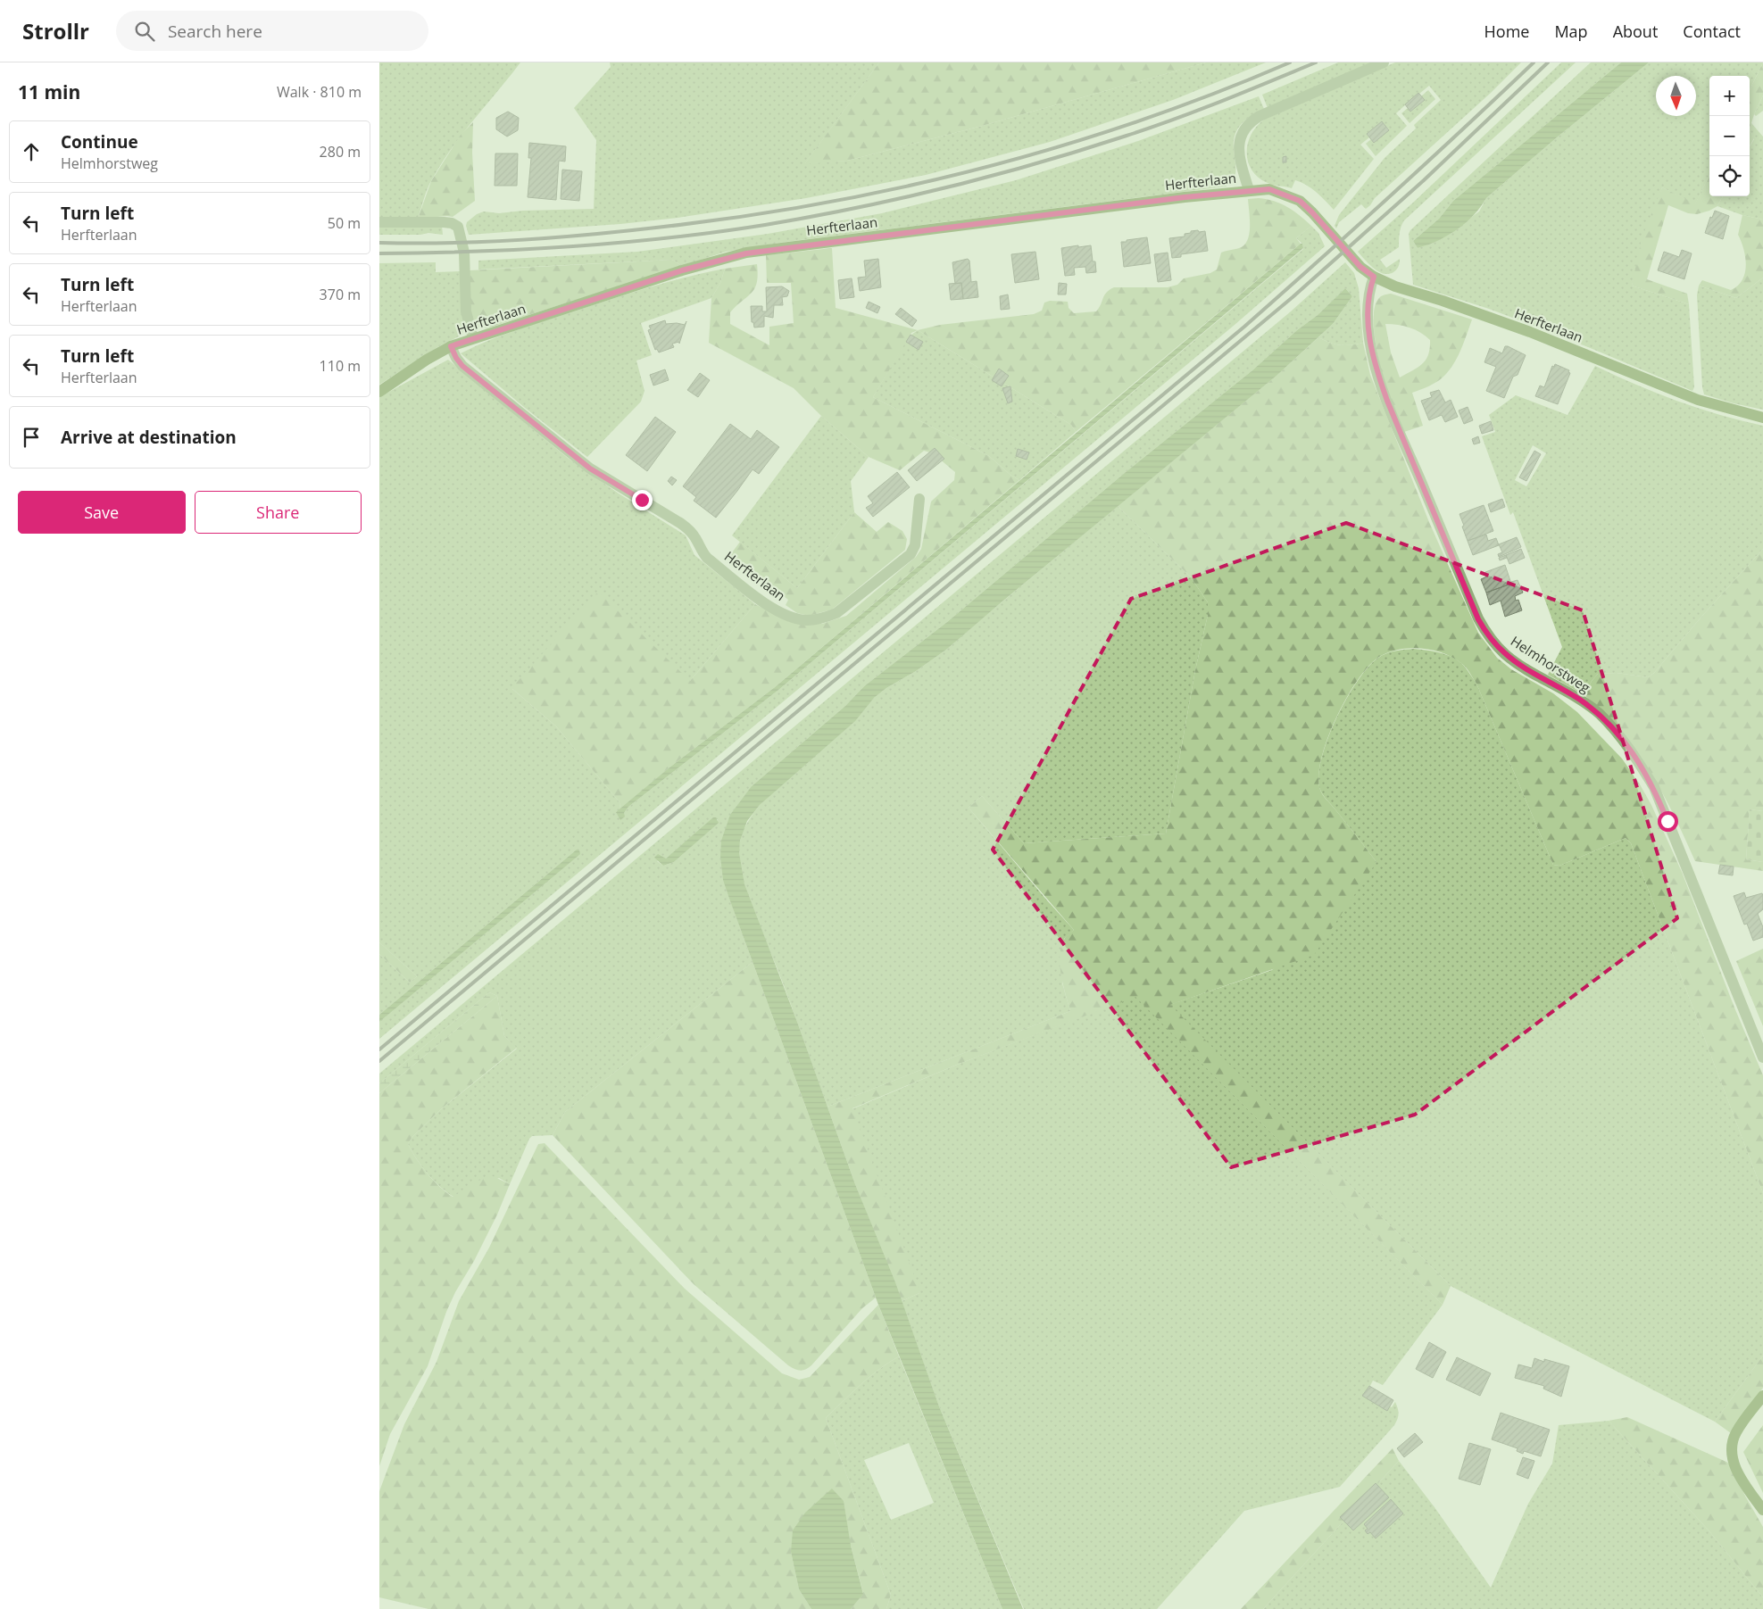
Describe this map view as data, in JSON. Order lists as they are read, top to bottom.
{
  "streets": {
    "street": ["Herfterlaan", "Helmhorstweg"]
  },
  "crossings": [
    ["Herfterlaan", "Helmhorstweg"]
  ],
  "north": "bottom",
  "page": {
    "header": "Strollr",
    "search": "Search here",
    "nav": [
      "Home",
      "Map",
      "About",
      "Contact"
    ],
    "heading": ["11 min", "Walk · 810 m"],
    "map_buttons": ["+", "−"],
    "list": [
      ["Continue", "Helmhorstweg", "280 m"],
      ["Turn left", "Herfterlaan", "50 m"],
      ["Turn left", "Herfterlaan", "370 m"],
      ["Turn left", "Herfterlaan", "110 m"],
      "Arrive at destination"
    ],
    "buttons": ["Save", "Share"]
  }
}
